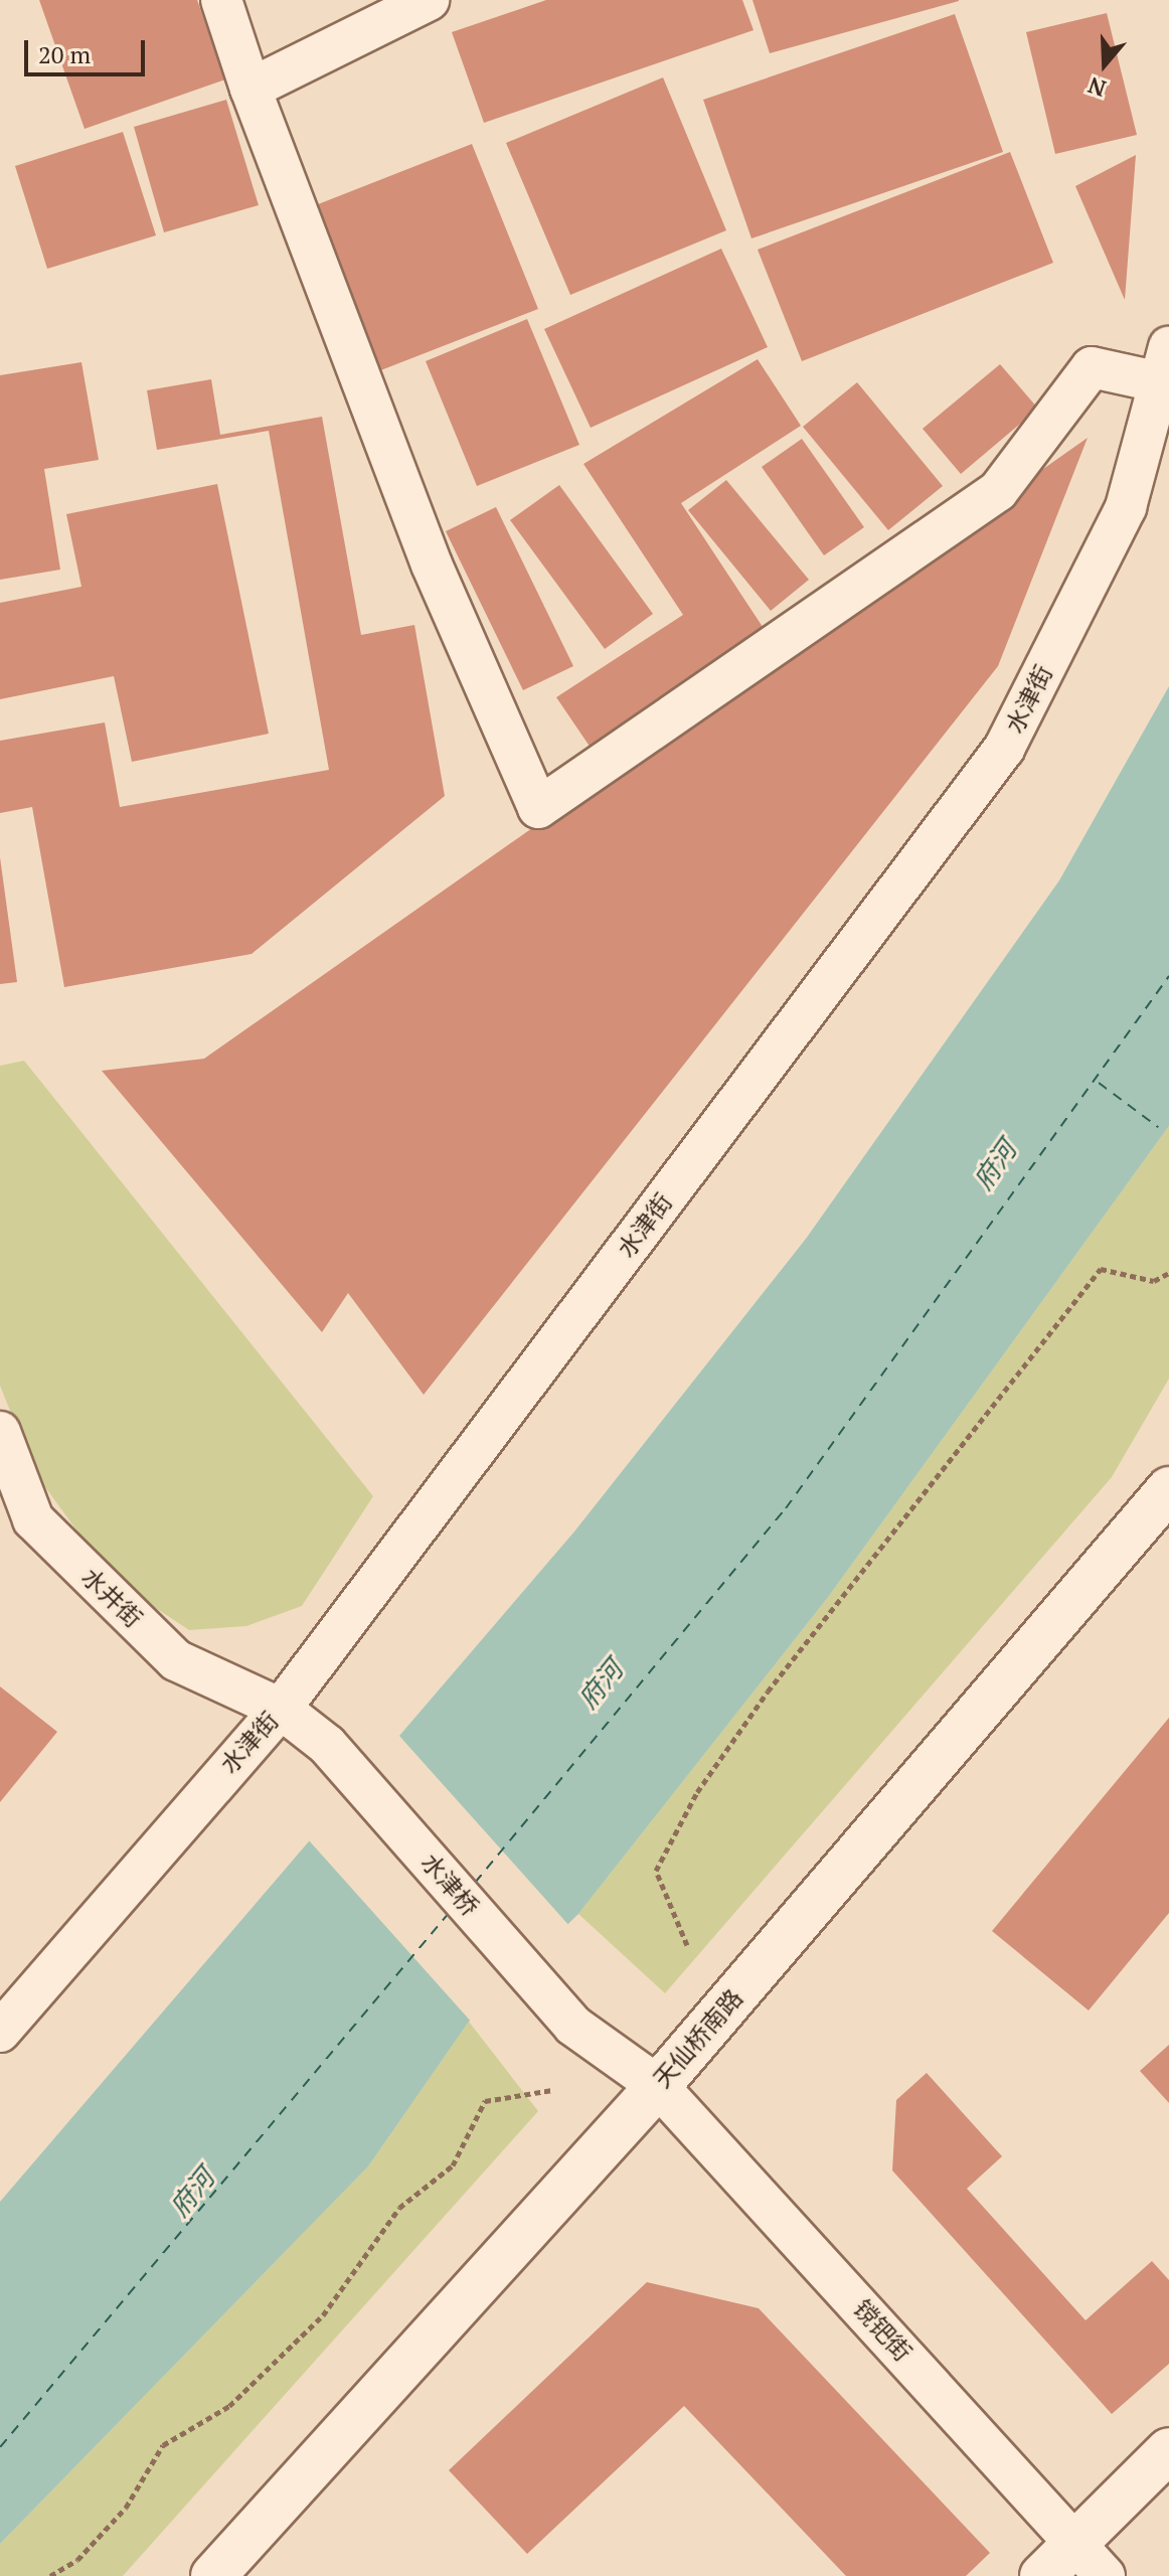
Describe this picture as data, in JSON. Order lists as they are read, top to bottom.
{
  "streets": {
    "main road": ["天仙桥南路"],
    "street": [
      "水津街",
      "水井街",
      "水津桥",
      "镋钯街"
    ]
  },
  "crossings": [
    ["水津街", "水井街"],
    ["水井街", "水津桥"],
    ["水津桥", "天仙桥南路"],
    ["水津桥", "镋钯街"],
    ["天仙桥南路", "镋钯街"]
  ],
  "water": ["府河"],
  "scale_bar": "20 m",
  "north": "bottom"
}
